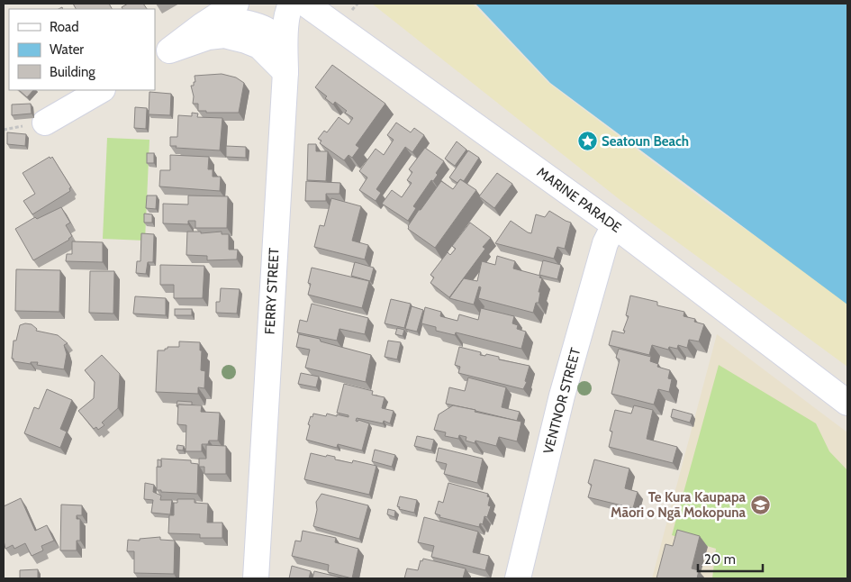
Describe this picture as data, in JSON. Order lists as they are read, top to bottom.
{
  "streets": {
    "street": ["MARINE PARADE", "FERRY STREET", "VENTNOR STREET"]
  },
  "crossings": [
    ["MARINE PARADE", "VENTNOR STREET"]
  ],
  "places": {
    "place": ["Seatoun Beach"],
    "school or university": ["Te Kura Kaupapa Māori o Ngā Mokopuna"]
  },
  "legend": ["Road", "Water", "Building"],
  "scale_bar": "20 m"
}
